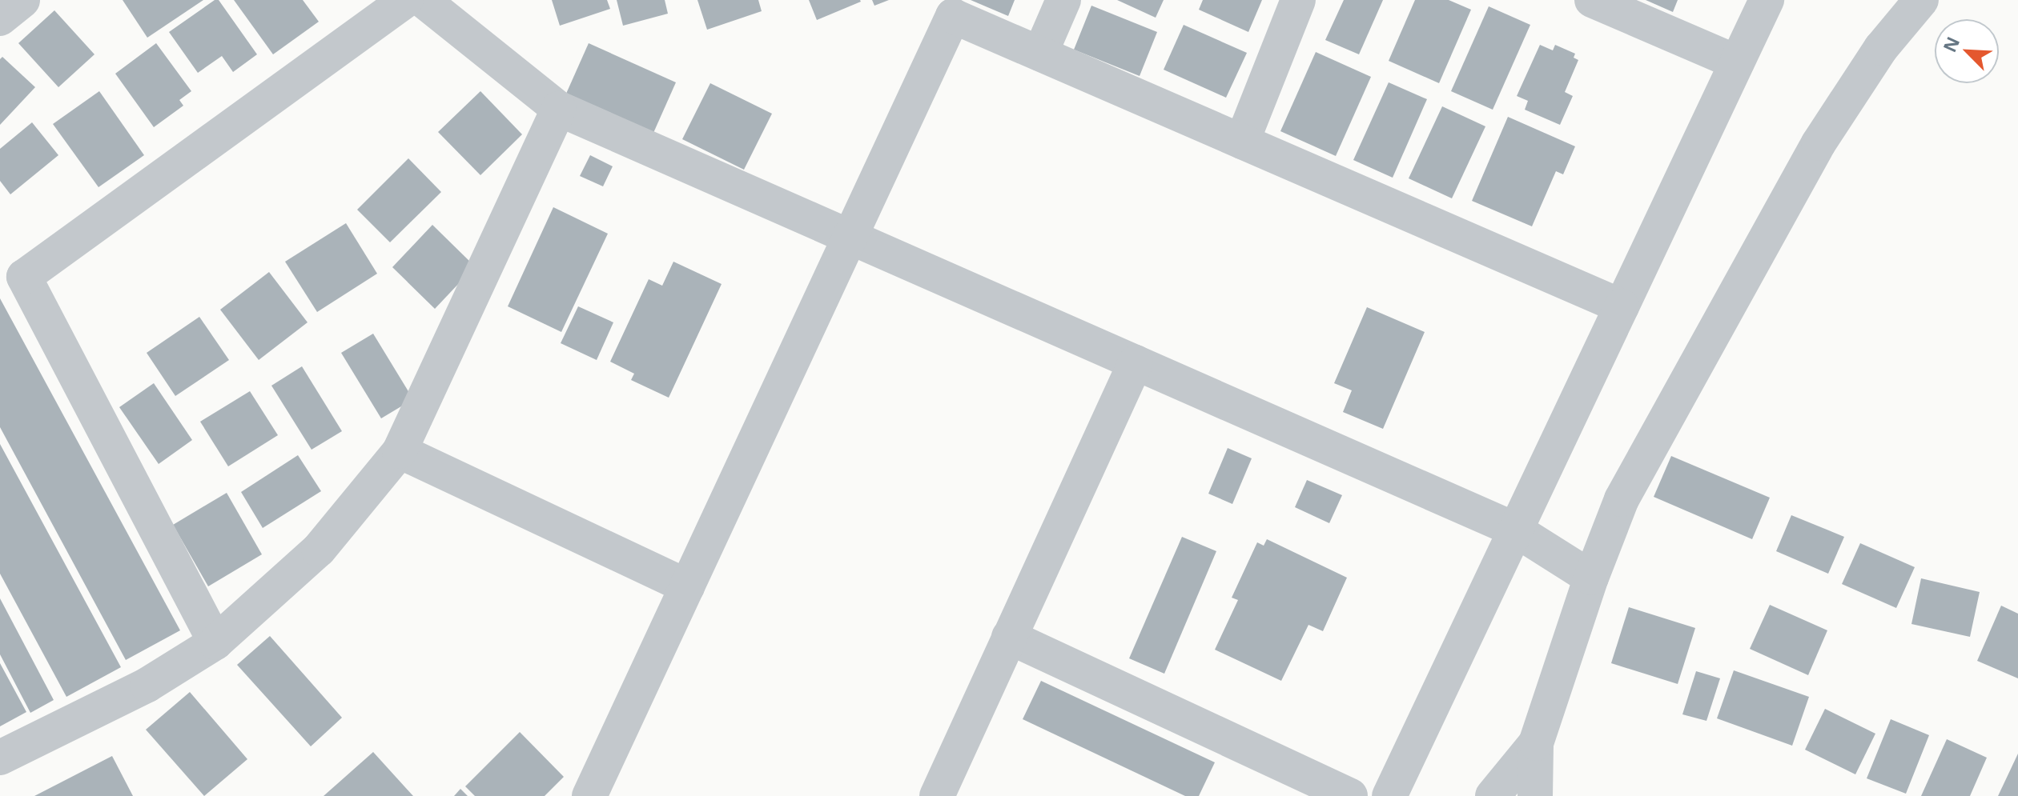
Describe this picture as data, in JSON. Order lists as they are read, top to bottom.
{
  "north": "top left"
}
